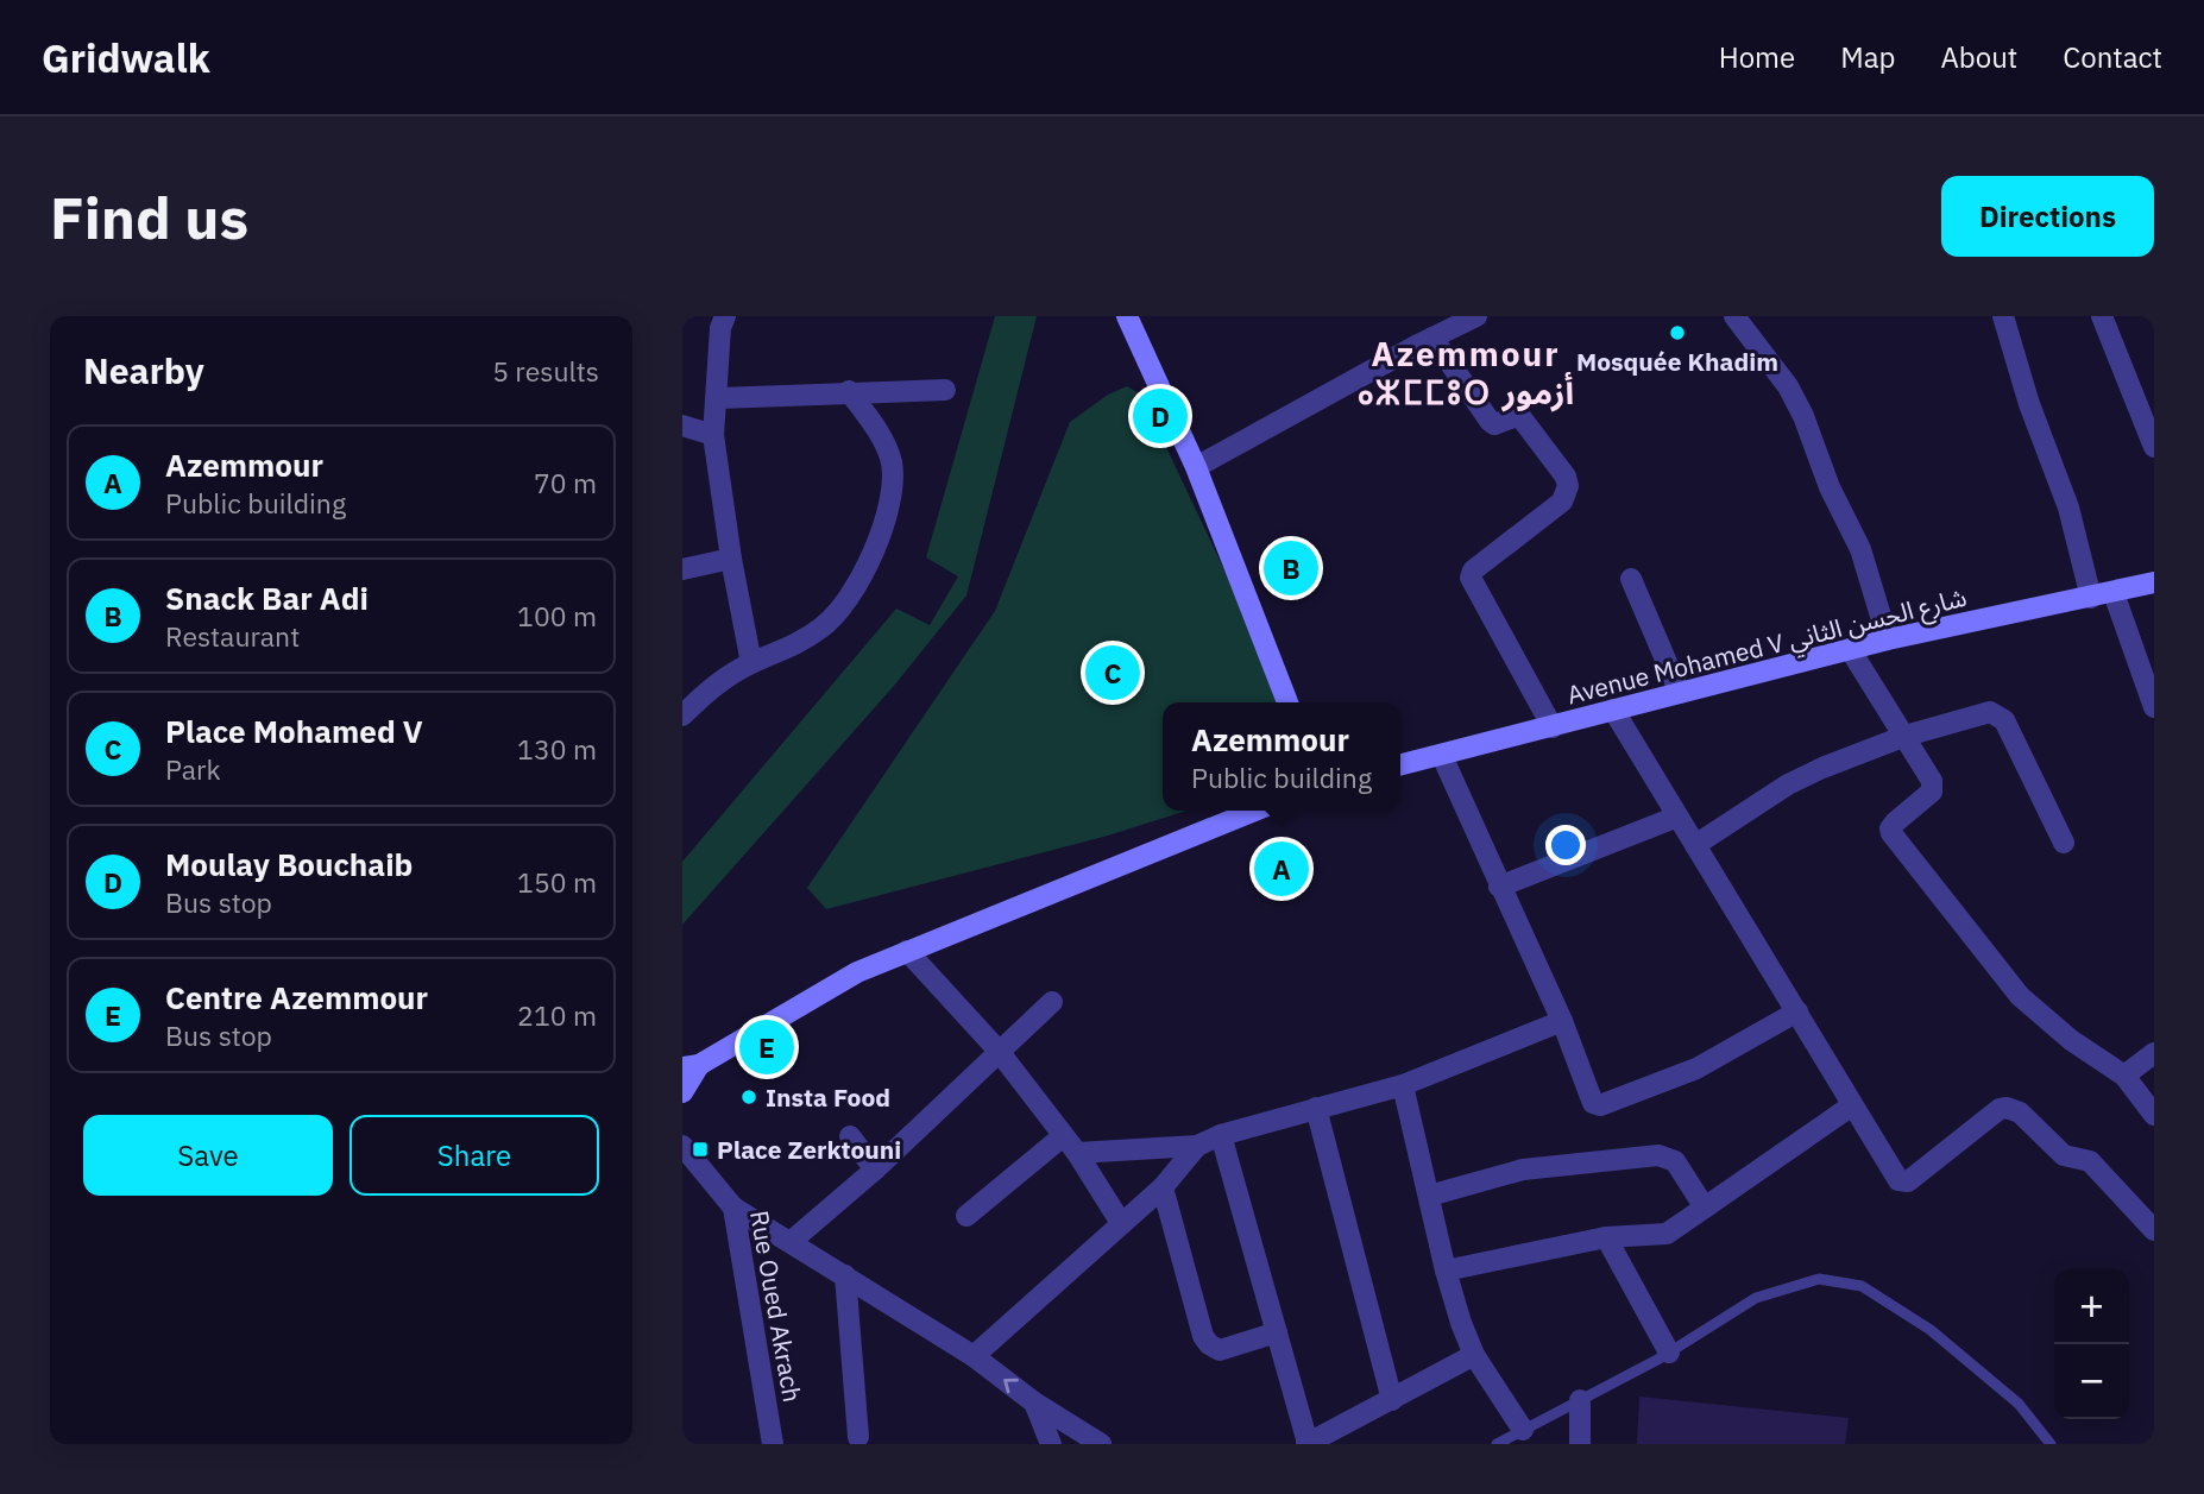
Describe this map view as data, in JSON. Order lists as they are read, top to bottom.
{
  "streets": {
    "main road": ["Avenue Mohamed V شارع الحسن الثاني"],
    "street": ["Rue Oued Akrach"]
  },
  "districts": ["Azemmour ⴰⵣⵎⵎⵓⵔ أزمور"],
  "places": {
    "other": ["Mosquée Khadim", "Insta Food"],
    "transit": ["Place Zerktouni"]
  },
  "page": {
    "header": "Gridwalk",
    "nav": [
      "Home",
      "Map",
      "About",
      "Contact"
    ],
    "buttons": [
      "Directions",
      ["Save", "Share"]
    ],
    "title": "Find us",
    "heading": ["Nearby", "5 results"],
    "pins": [
      "D",
      "B",
      "C",
      "A",
      "E"
    ],
    "list": [
      {
        "mark": "A",
        "name": "Azemmour",
        "note": "Public building",
        "value": "70 m"
      },
      {
        "mark": "B",
        "name": "Snack Bar Adi",
        "note": "Restaurant",
        "value": "100 m"
      },
      {
        "mark": "C",
        "name": "Place Mohamed V",
        "note": "Park",
        "value": "130 m"
      },
      {
        "mark": "D",
        "name": "Moulay Bouchaib",
        "note": "Bus stop",
        "value": "150 m"
      },
      {
        "mark": "E",
        "name": "Centre Azemmour",
        "note": "Bus stop",
        "value": "210 m"
      }
    ],
    "popup": ["Azemmour", "Public building"],
    "map_buttons": ["+", "−"]
  }
}
